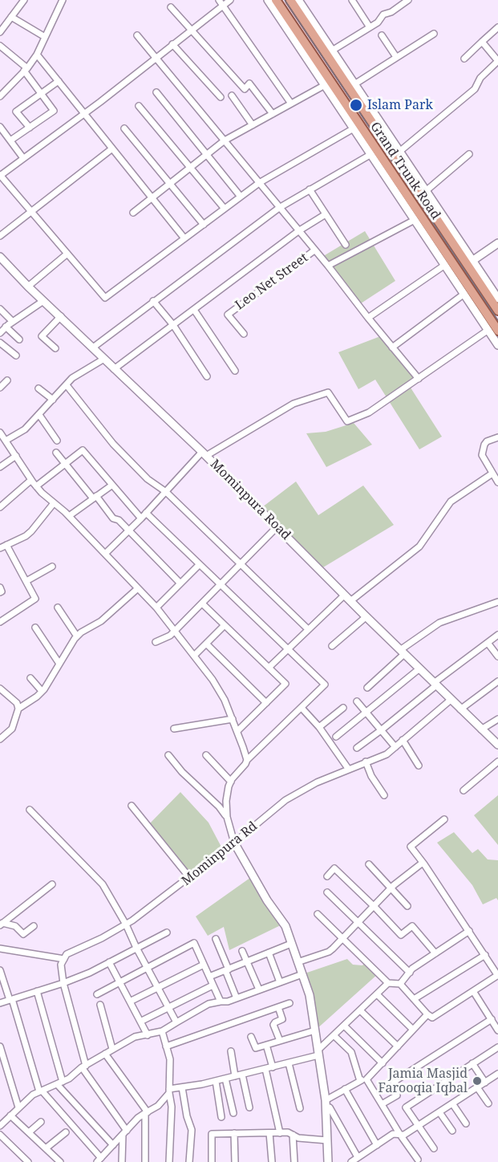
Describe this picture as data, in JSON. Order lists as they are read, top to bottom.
{
  "streets": {
    "main road": ["Grand Trunk Road"],
    "street": ["Leo Net Street", "Mominpura Road", "Mominpura Rd"]
  },
  "crossings": [
    ["Mominpura Road", "Mominpura Rd"]
  ],
  "places": ["Islam Park", "Jamia Masjid Farooqia Iqbal"]
}
